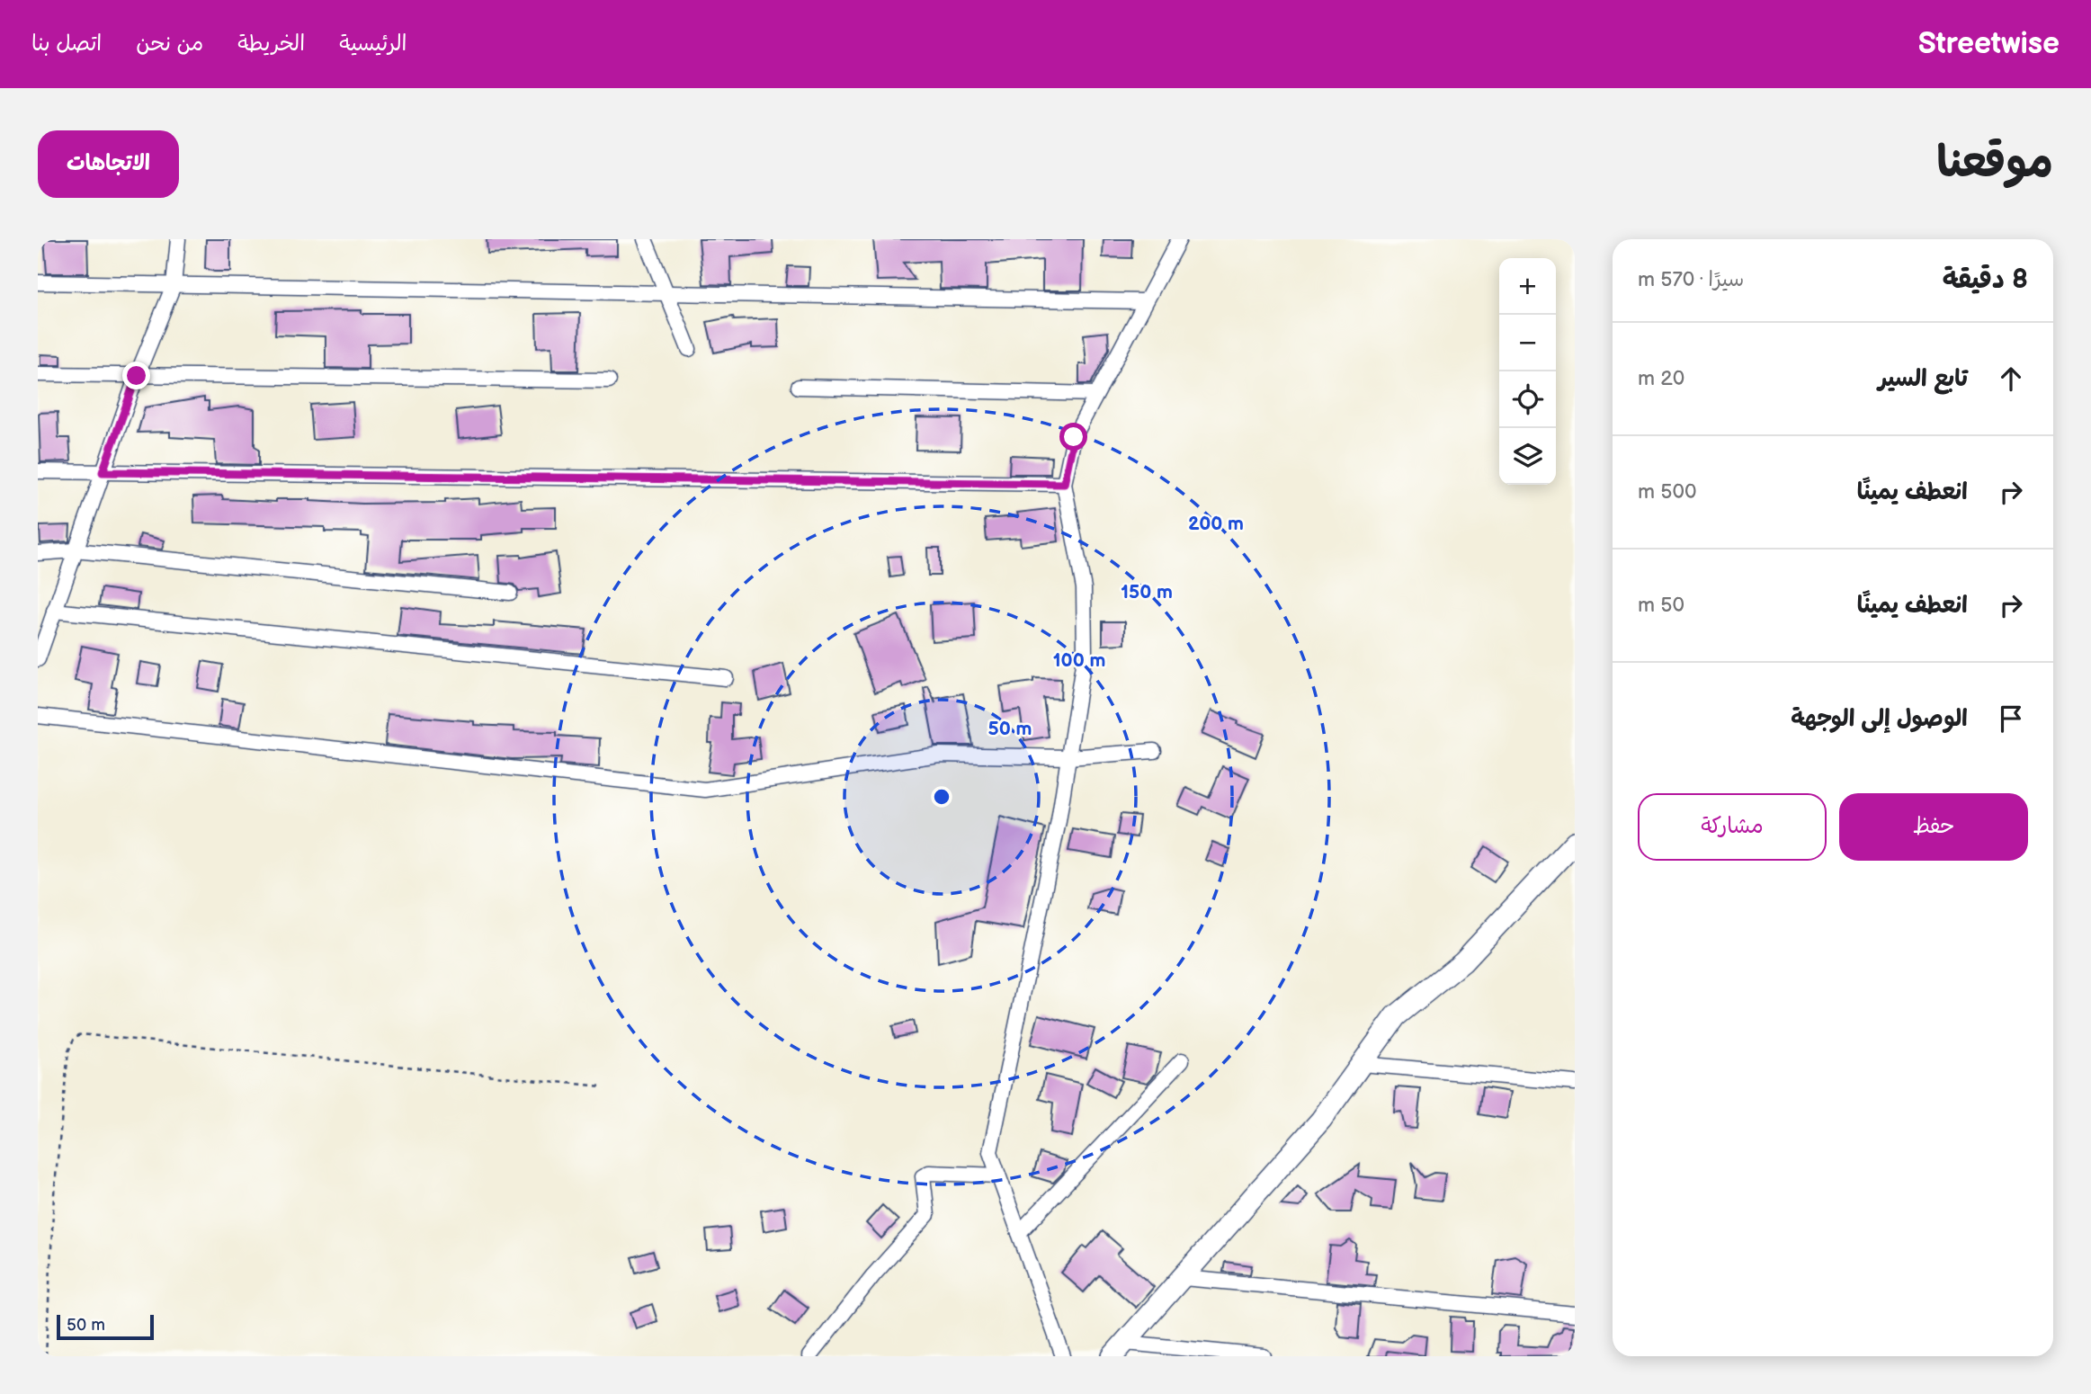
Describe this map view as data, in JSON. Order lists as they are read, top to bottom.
{
  "scale_bar": "50 m",
  "page": {
    "header": "Streetwise",
    "nav": [
      "الرئيسية",
      "الخريطة",
      "من نحن",
      "اتصل بنا"
    ],
    "title": "موقعنا",
    "buttons": [
      "الاتجاهات",
      ["حفظ", "مشاركة"]
    ],
    "heading": ["8 دقيقة", "سيرًا · 570 m"],
    "map_buttons": ["+", "−"],
    "list": [
      ["تابع السير", "20 m"],
      ["انعطف يمينًا", "500 m"],
      ["انعطف يمينًا", "50 m"],
      "الوصول إلى الوجهة"
    ],
    "scale": "50 m"
  },
  "rings": [
    "200 m",
    "150 m",
    "100 m",
    "50 m"
  ]
}
